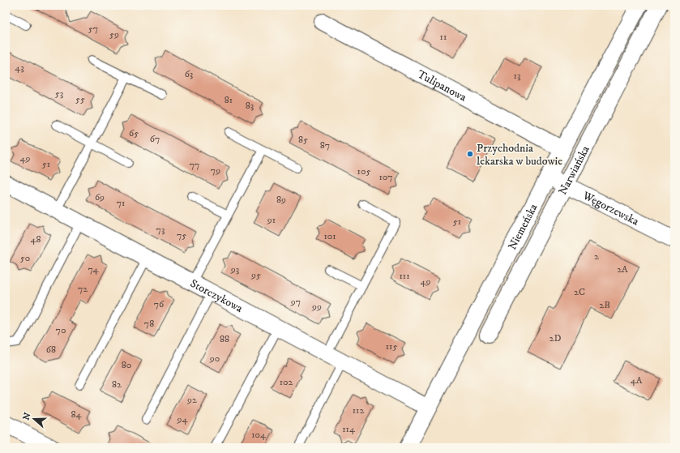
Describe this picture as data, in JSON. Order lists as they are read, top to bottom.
{
  "streets": {
    "street": [
      "Tulipanowa",
      "Narwiańska",
      "Węgorzewska",
      "Niemeńska",
      "Storczykowa"
    ]
  },
  "crossings": [
    ["Tulipanowa", "Niemeńska"],
    ["Narwiańska", "Węgorzewska"],
    ["Węgorzewska", "Niemeńska"],
    ["Niemeńska", "Storczykowa"]
  ],
  "places": ["Przychodnia lekarska w budowie"],
  "house_numbers": [
    "57",
    "59",
    "11",
    "43",
    "63",
    "13",
    "53",
    "55",
    "81",
    "83",
    "65",
    "67",
    "85",
    "87",
    "49",
    "51",
    "77",
    "79",
    "105",
    "107",
    "69",
    "89",
    "71",
    "91",
    "51",
    "73",
    "75",
    "101",
    "48",
    "2",
    "50",
    "74",
    "93",
    "2A",
    "95",
    "111",
    "49",
    "72",
    "2C",
    "97",
    "76",
    "2B",
    "99",
    "78",
    "70",
    "2D",
    "88",
    "115",
    "68",
    "90",
    "80",
    "4A",
    "102",
    "82",
    "92",
    "112",
    "84",
    "94",
    "114",
    "104"
  ],
  "north": "left"
}
